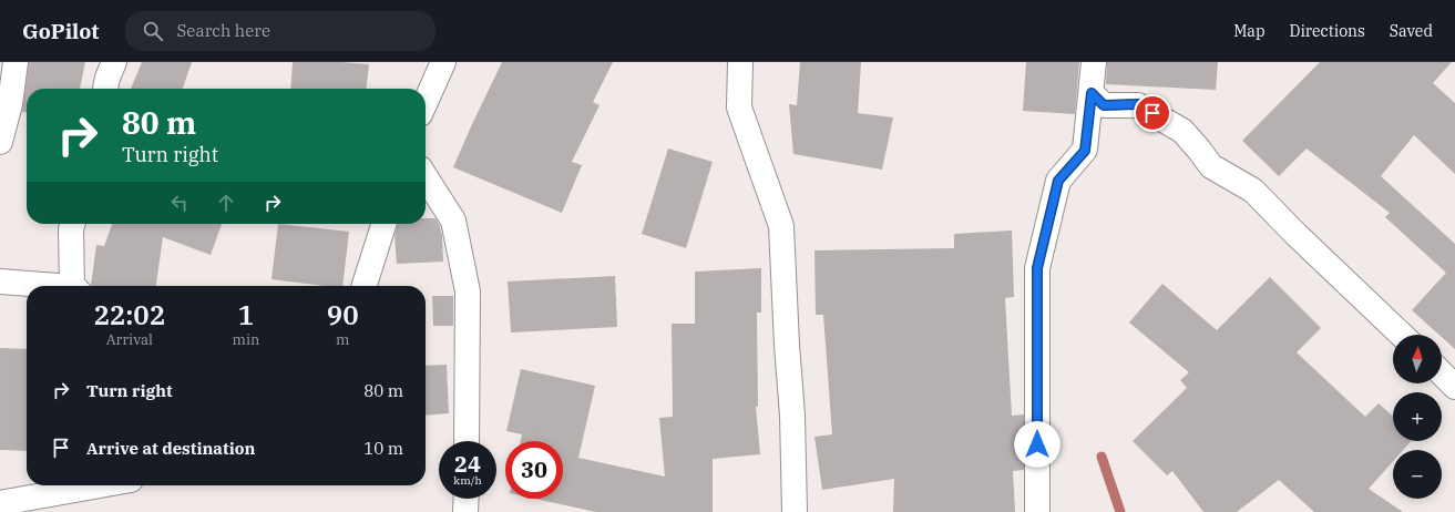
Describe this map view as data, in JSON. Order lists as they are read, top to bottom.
{
  "north": "top",
  "page": {
    "header": "GoPilot",
    "search": "Search here",
    "nav": ["Map", "Directions", "Saved"],
    "turn": ["80 m", "Turn right"],
    "eta": [
      "22:02",
      "Arrival",
      "1",
      "min",
      "90",
      "m"
    ],
    "map_buttons": ["+", "−"],
    "list": [
      {
        "name": "Turn right",
        "value": "80 m"
      },
      {
        "name": "Arrive at destination",
        "value": "10 m"
      }
    ],
    "speed": "24 km/h",
    "limit": "30"
  }
}
